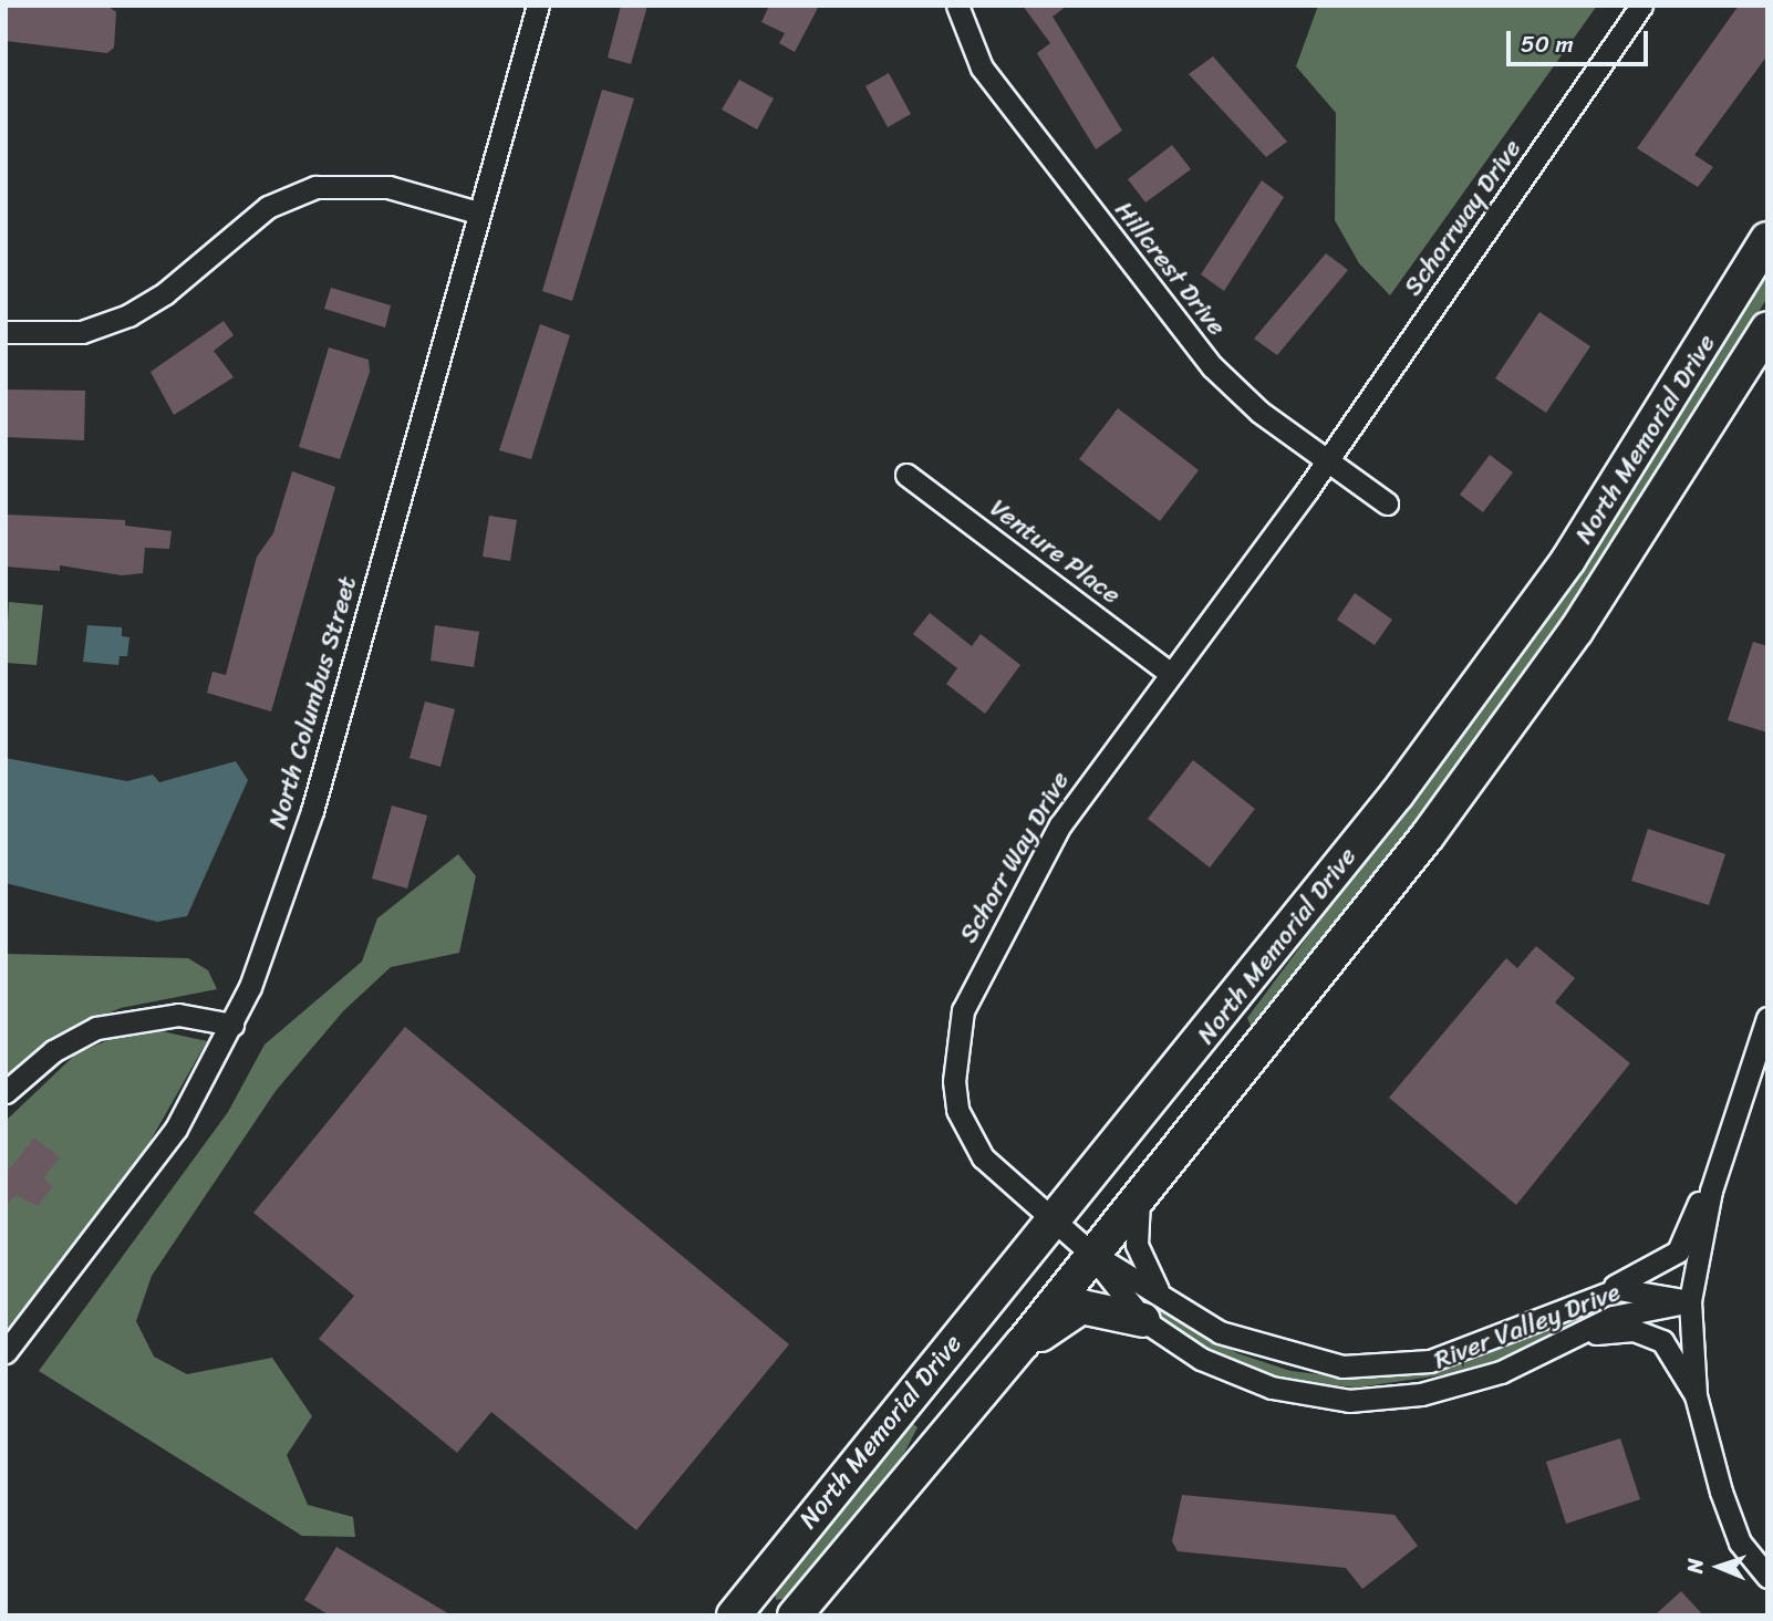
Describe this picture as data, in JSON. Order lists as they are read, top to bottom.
{
  "streets": {
    "main road": ["North Memorial Drive"],
    "street": [
      "Schorrway Drive",
      "Hillcrest Drive",
      "Venture Place",
      "North Columbus Street",
      "Schorr Way Drive",
      "River Valley Drive"
    ]
  },
  "crossings": [
    ["Schorrway Drive", "Hillcrest Drive"],
    ["Schorrway Drive", "Schorr Way Drive"],
    ["Hillcrest Drive", "Schorr Way Drive"],
    ["North Memorial Drive", "Schorr Way Drive"],
    ["North Memorial Drive", "River Valley Drive"],
    ["Venture Place", "Schorr Way Drive"],
    ["Schorr Way Drive", "River Valley Drive"]
  ],
  "scale_bar": "50 m",
  "north": "left"
}
